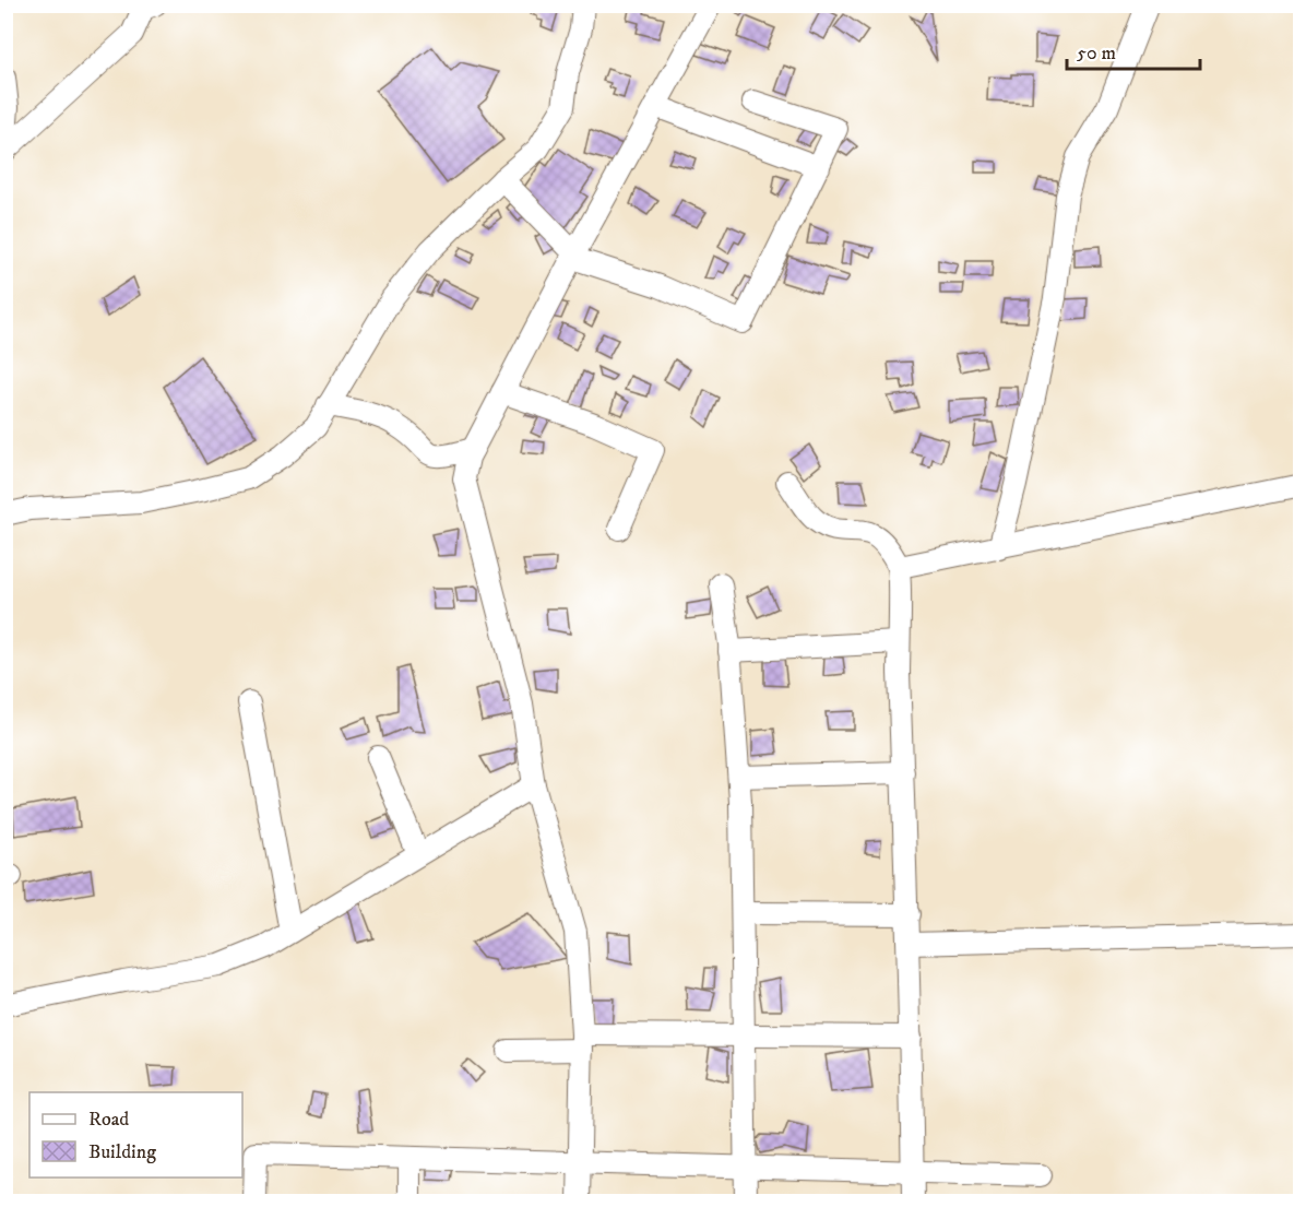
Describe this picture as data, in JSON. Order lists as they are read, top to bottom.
{
  "legend": ["Road", "Building"],
  "scale_bar": "50 m"
}
